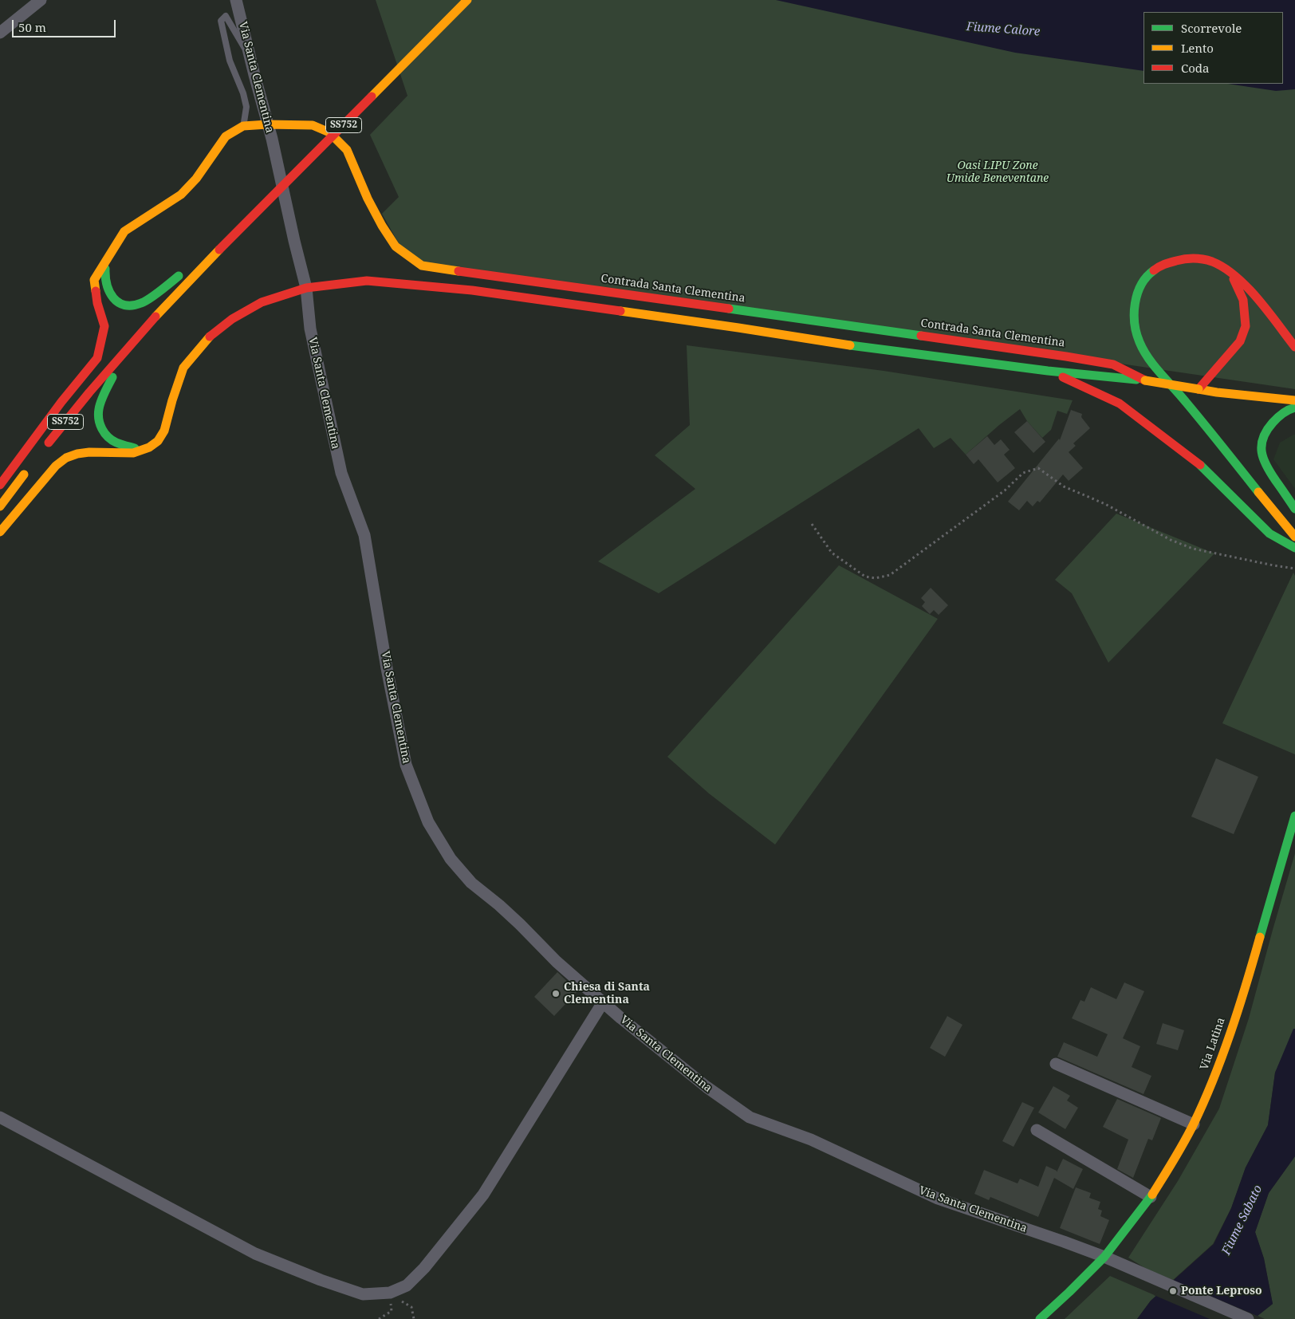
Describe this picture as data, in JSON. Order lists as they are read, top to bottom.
{
  "streets": {
    "main road": ["SS752", "Contrada Santa Clementina", "Via Latina"],
    "street": ["Via Santa Clementina"]
  },
  "crossings": [
    ["Via Santa Clementina", "Contrada Santa Clementina"],
    ["Via Santa Clementina", "Via Latina"]
  ],
  "water": ["Fiume Calore", "Fiume Sabato"],
  "parks": ["Oasi LIPU Zone Umide Beneventane"],
  "places": ["Chiesa di Santa Clementina", "Ponte Leproso"],
  "legend": ["Scorrevole", "Lento", "Coda"],
  "scale_bar": "50 m"
}
